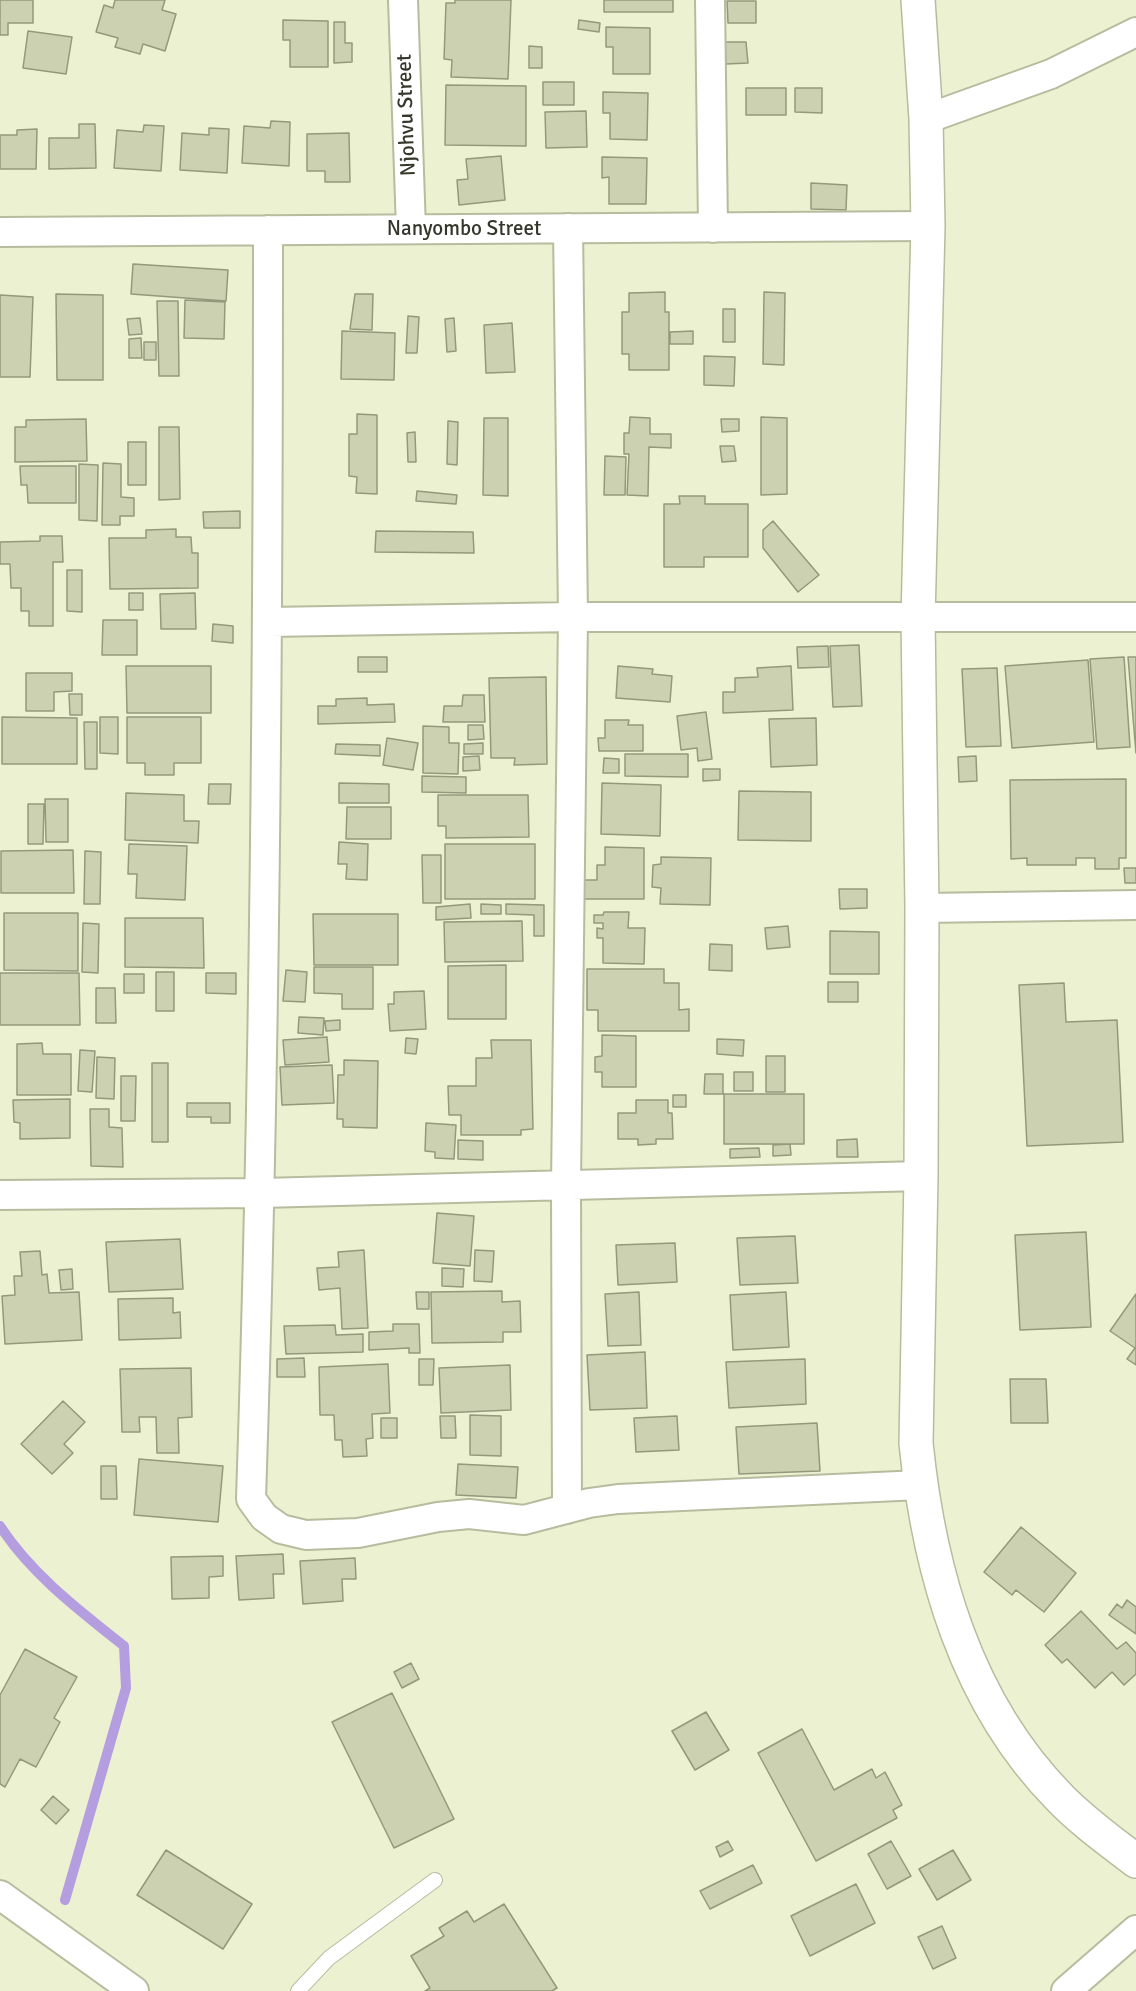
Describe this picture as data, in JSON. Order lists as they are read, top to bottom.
{
  "streets": {
    "street": ["Njohvu Street", "Nanyombo Street"]
  },
  "crossings": [
    ["Njohvu Street", "Nanyombo Street"]
  ]
}
